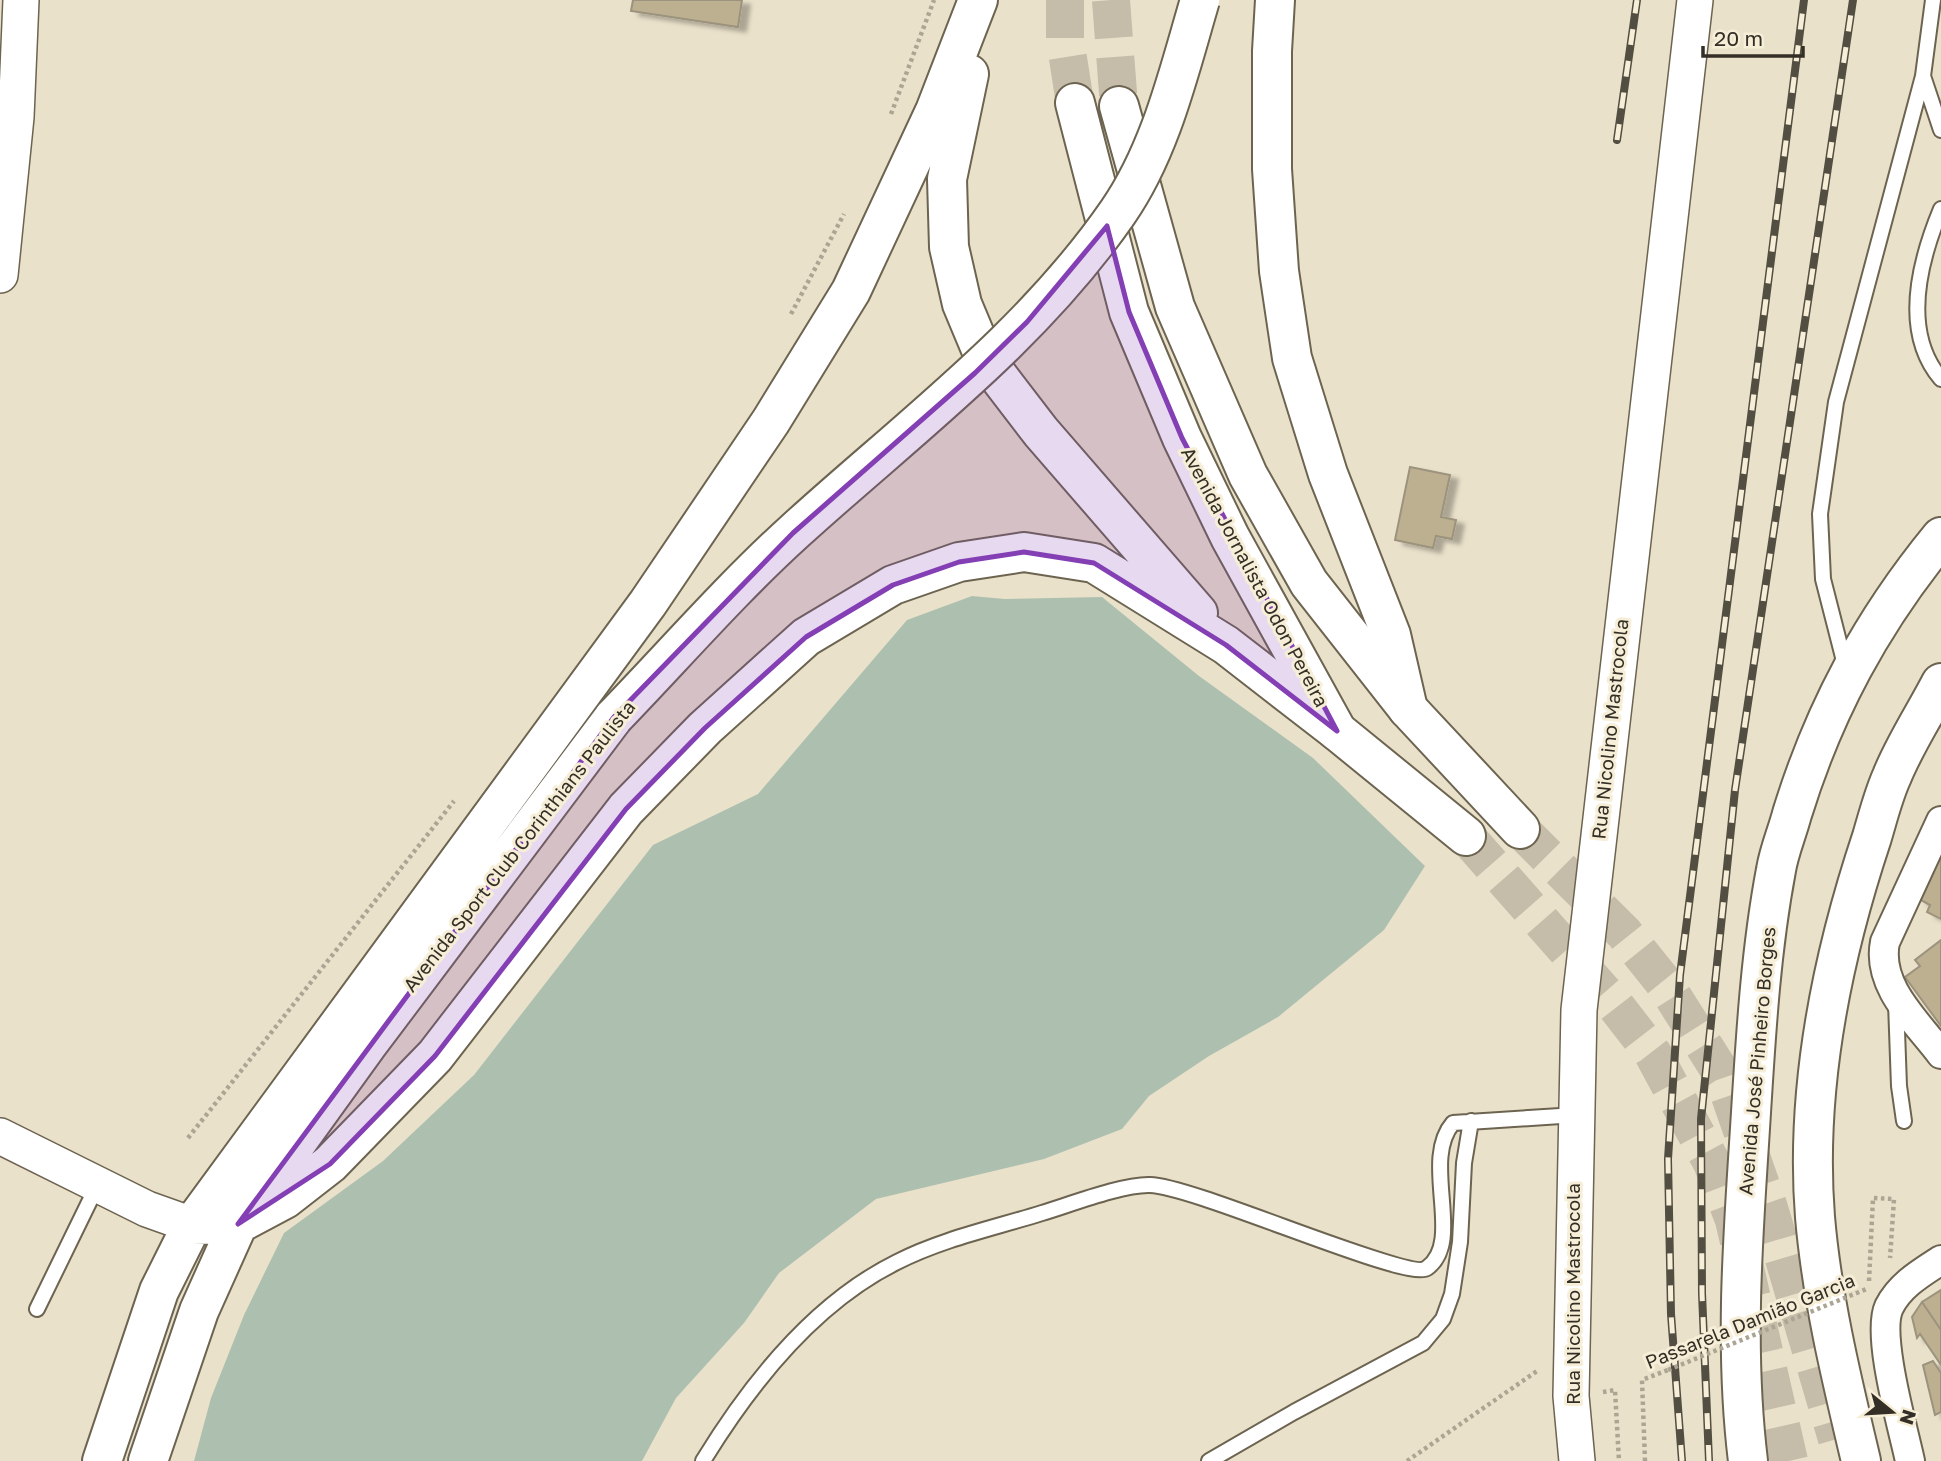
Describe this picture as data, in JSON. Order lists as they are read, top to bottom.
{
  "streets": {
    "main road": ["Avenida Jornalista Odon Pereira", "Avenida Sport Club Corinthians Paulista", "Avenida José Pinheiro Borges"],
    "street": ["Rua Nicolino Mastrocola"],
    "path": ["Passarela Damião Garcia"]
  },
  "scale_bar": "20 m",
  "north": "right"
}
